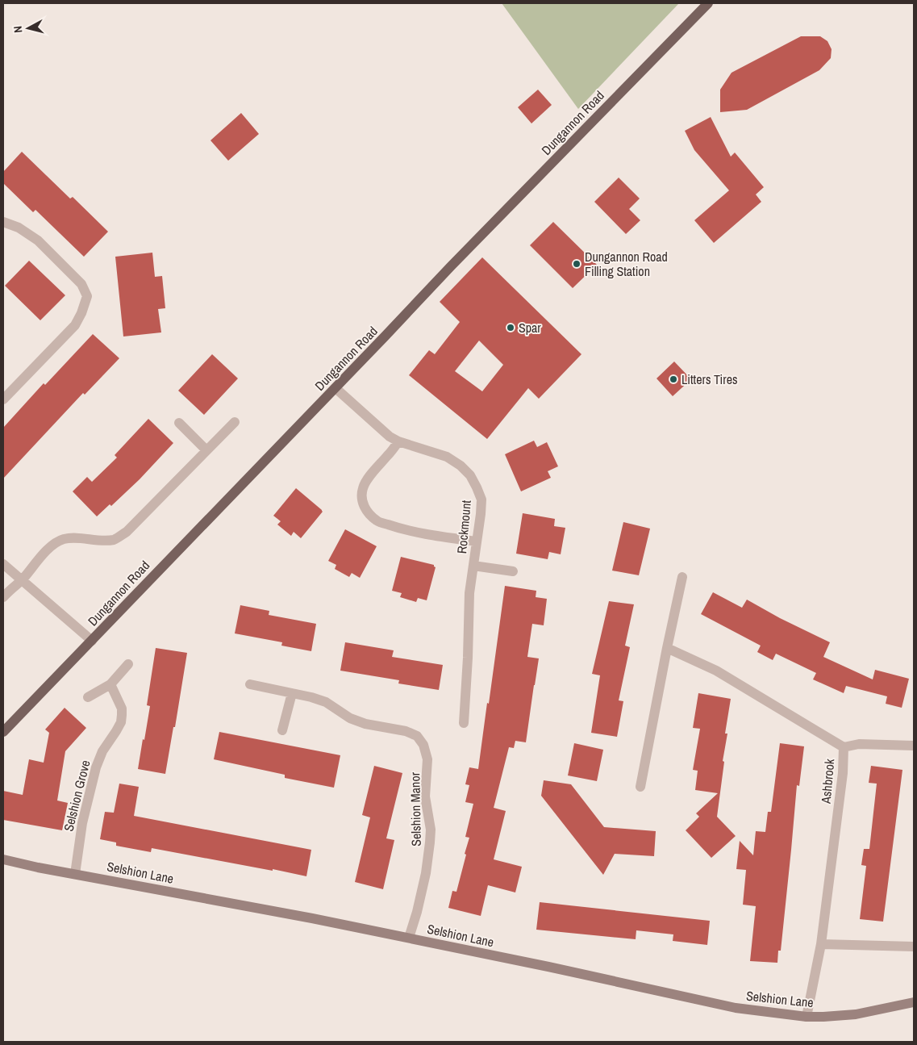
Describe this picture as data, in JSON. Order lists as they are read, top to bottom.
{
  "streets": {
    "main road": ["Dungannon Road"],
    "street": [
      "Rockmount",
      "Ashbrook",
      "Selshion Grove",
      "Selshion Manor",
      "Selshion Lane"
    ]
  },
  "crossings": [
    ["Dungannon Road", "Rockmount"],
    ["Ashbrook", "Selshion Lane"],
    ["Selshion Grove", "Selshion Lane"],
    ["Selshion Manor", "Selshion Lane"]
  ],
  "places": ["Dungannon Road Filling Station", "Spar", "Litters Tires"],
  "north": "left"
}
